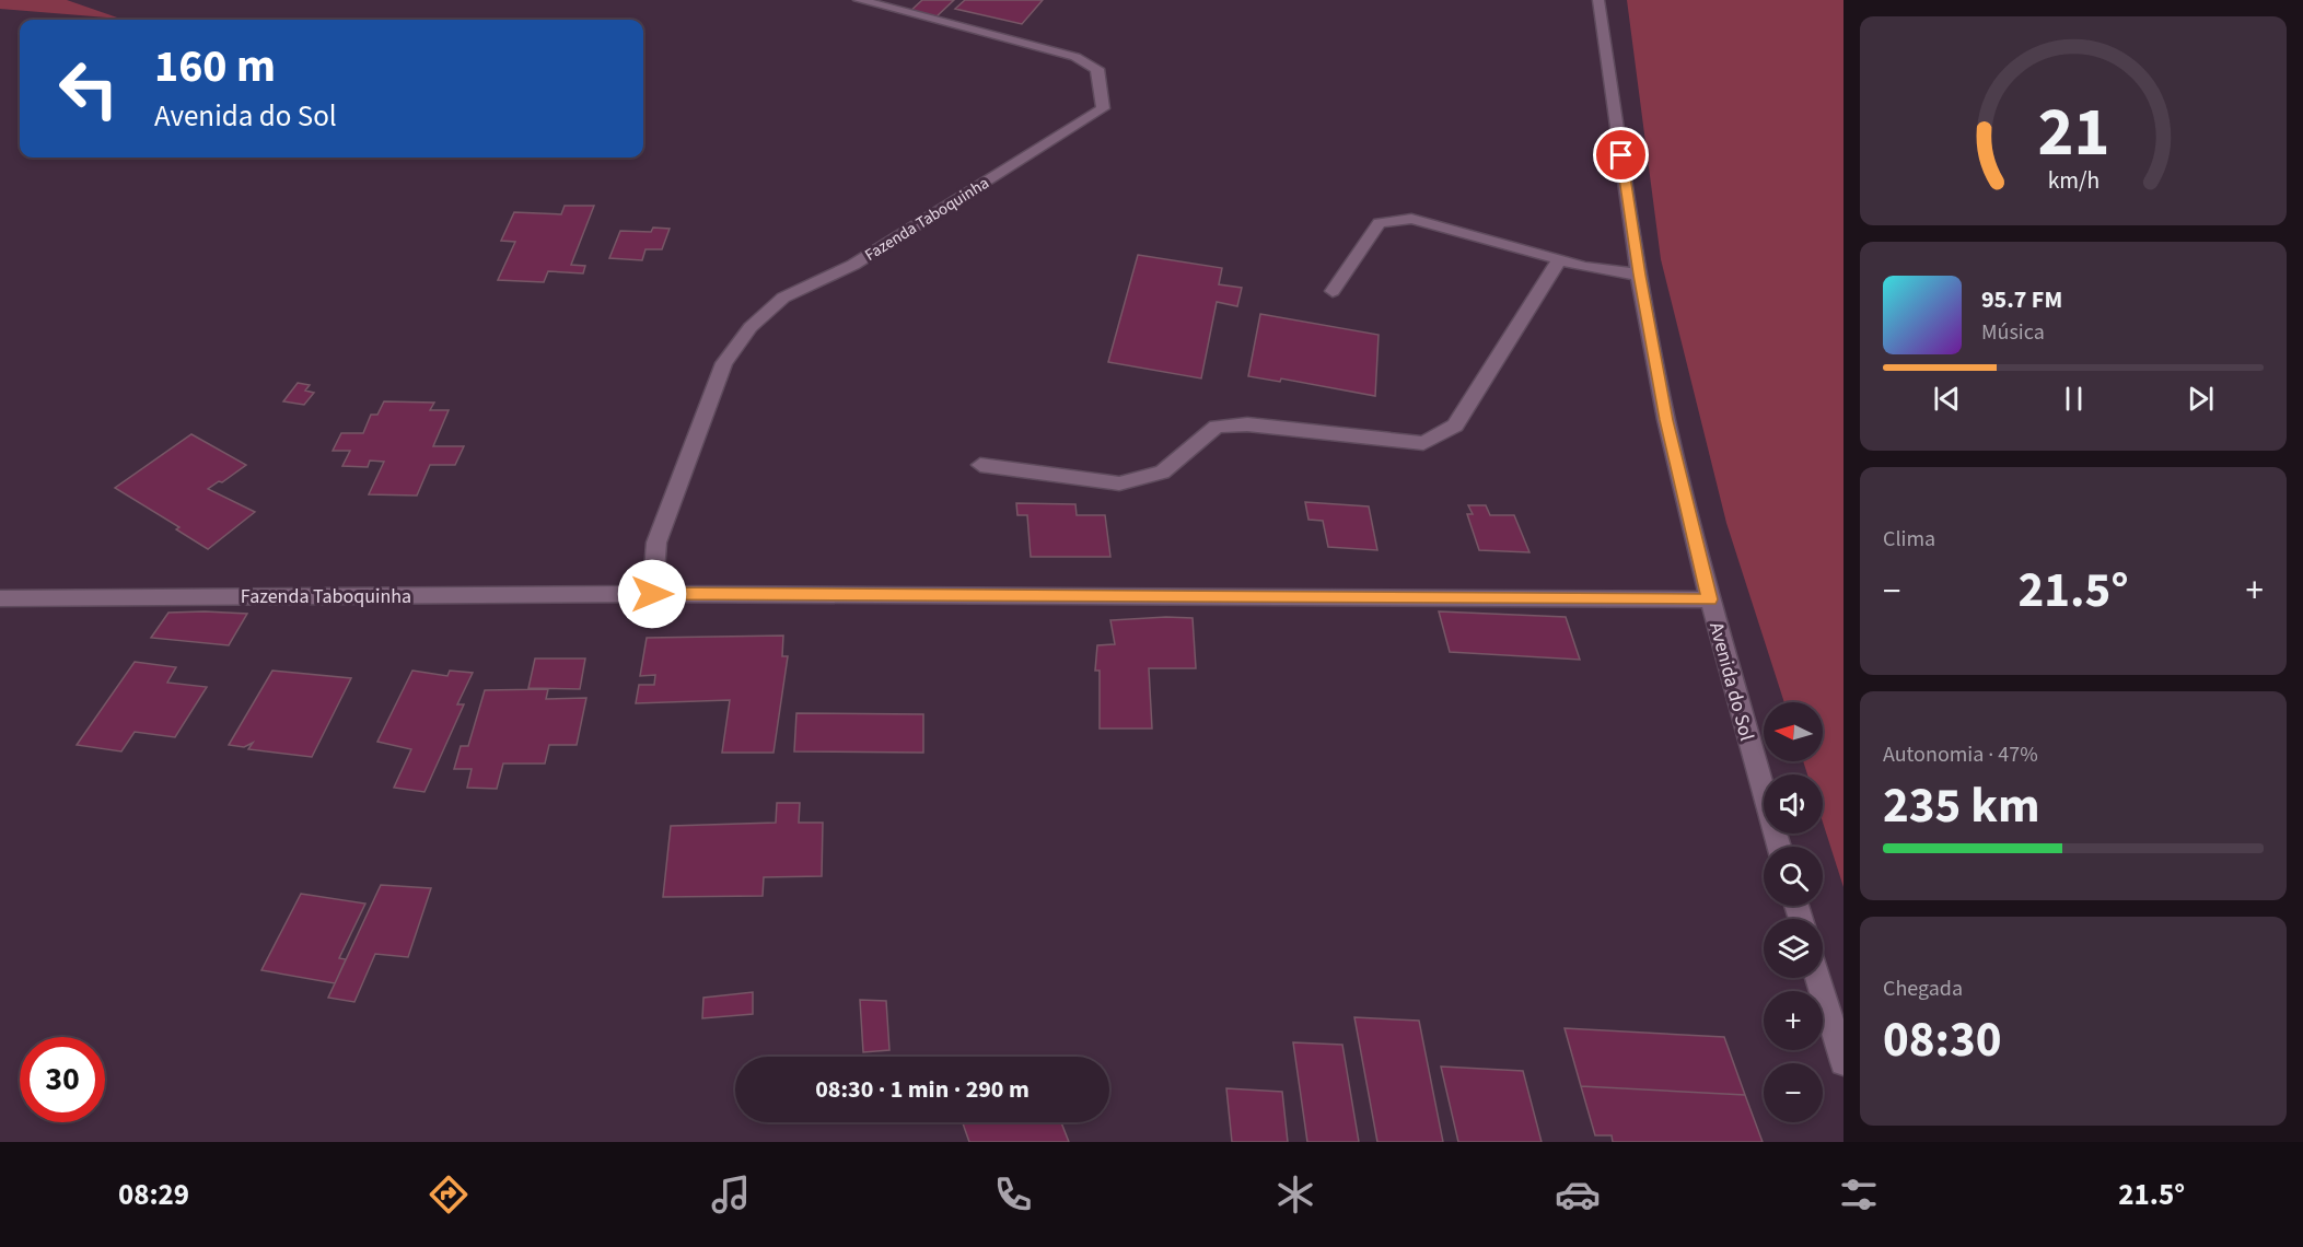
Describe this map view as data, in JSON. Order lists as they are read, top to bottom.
{
  "streets": {
    "street": ["Fazenda Taboquinha", "Avenida do Sol"]
  },
  "crossings": [
    ["Fazenda Taboquinha", "Avenida do Sol"]
  ],
  "north": "left",
  "page": {
    "turn": ["160 m", "Avenida do Sol"],
    "song": ["95.7 FM", "Música"],
    "tile": [
      "Clima",
      ["Autonomia · 47%", "235 km"],
      ["Chegada", "08:30"]
    ],
    "heat": ["−", "21.5°", "+"],
    "map_buttons": ["+", "−"],
    "limit": "30",
    "trip": "08:30 · 1 min · 290 m",
    "tabs": ["08:29", "21.5°"],
    "gauge": ["21", "km/h"]
  }
}
